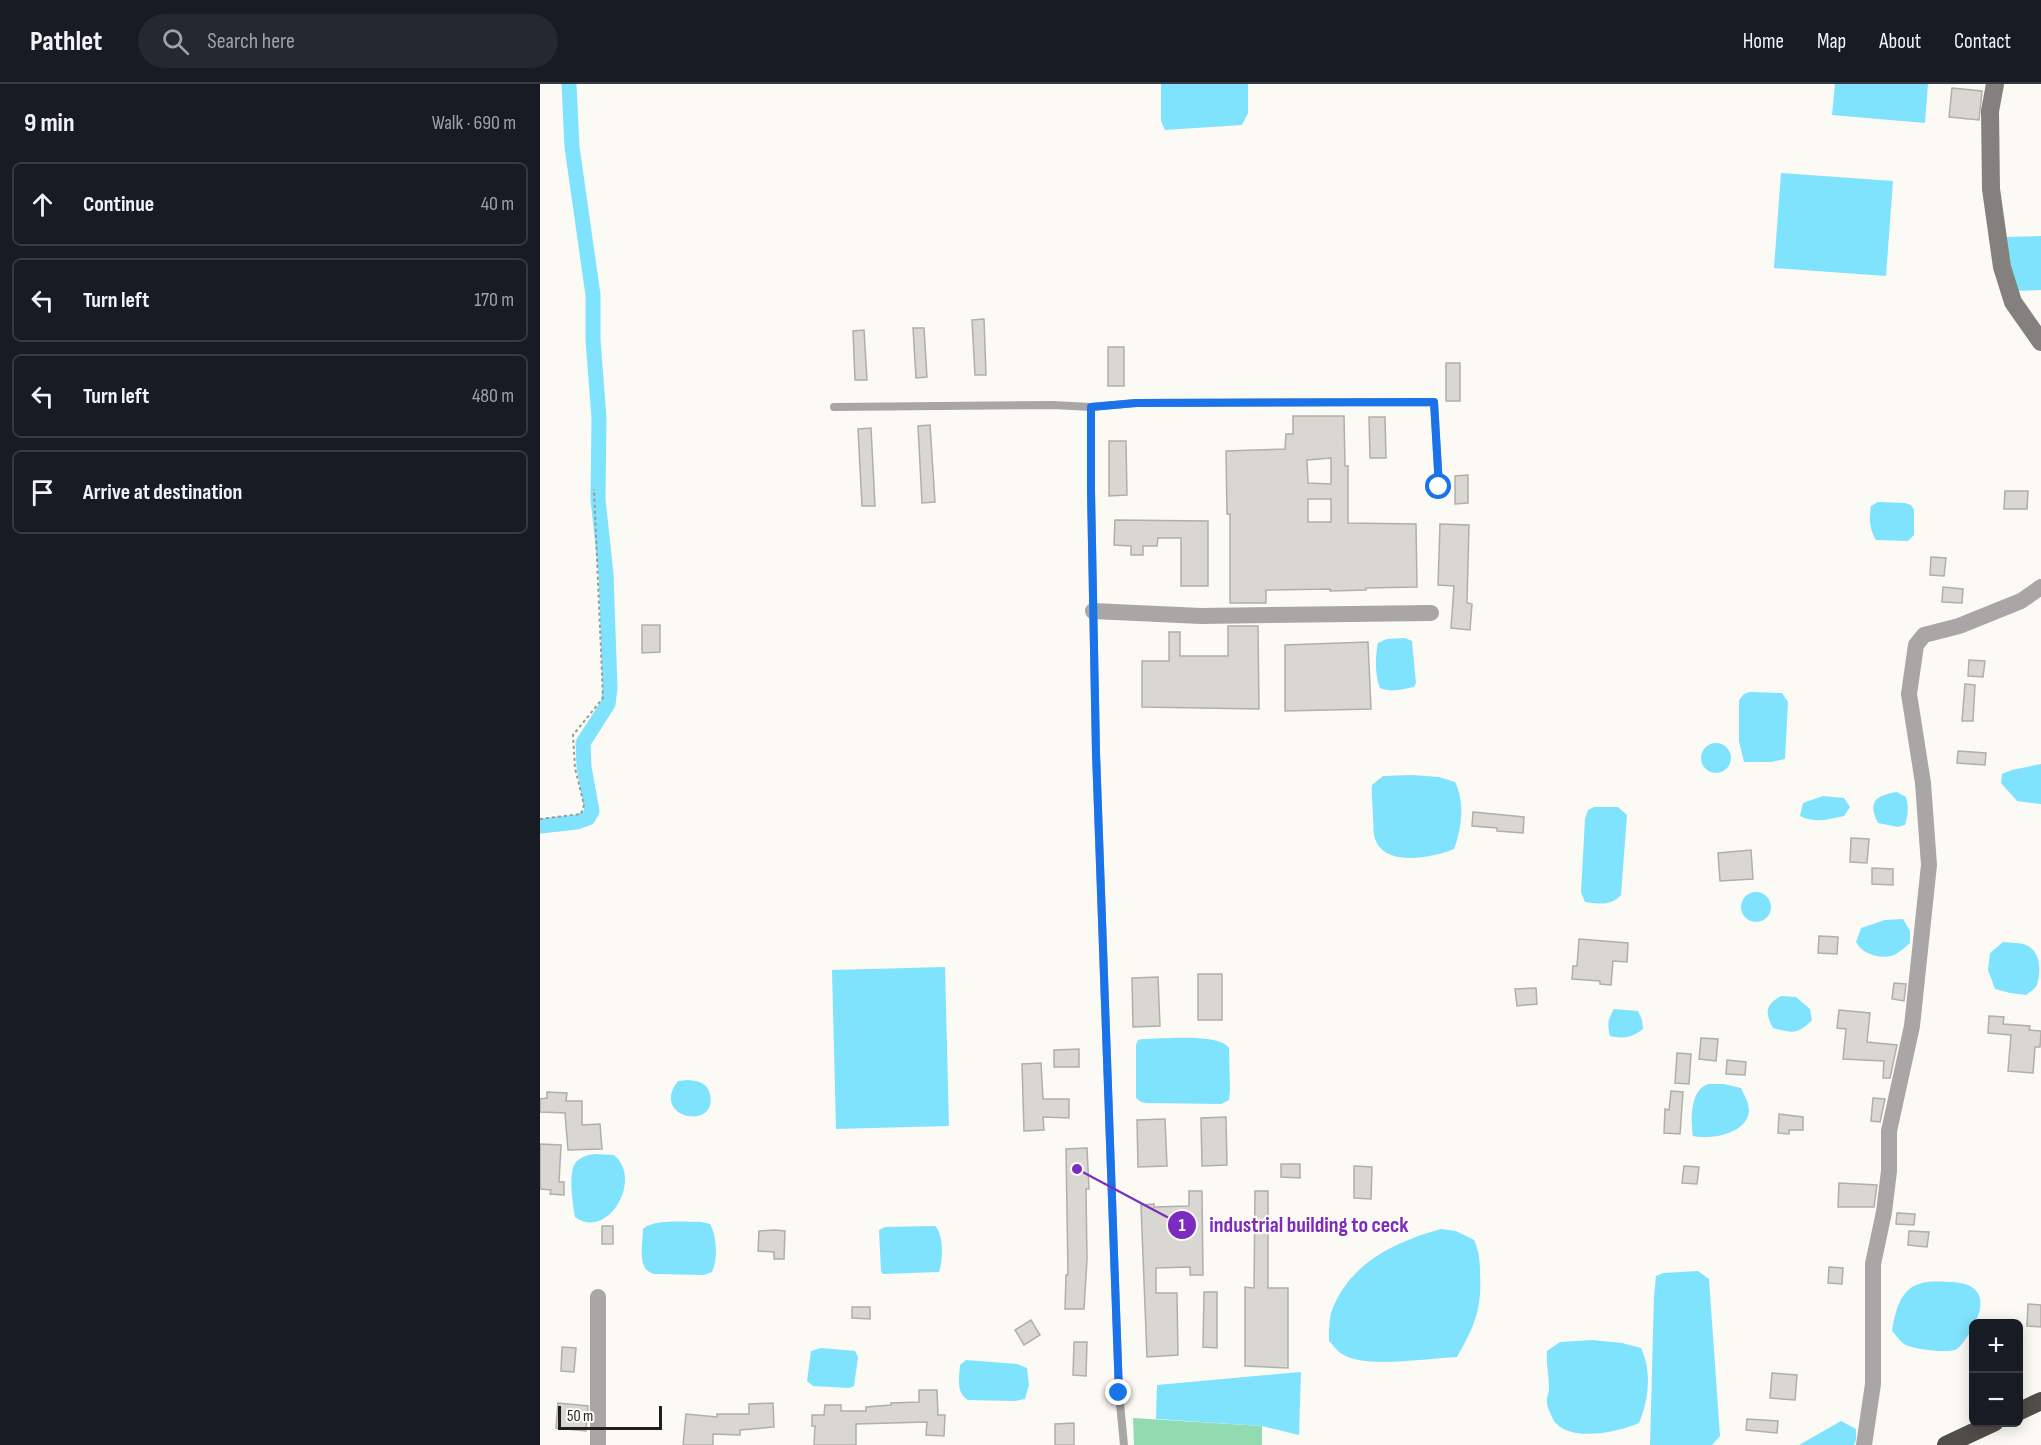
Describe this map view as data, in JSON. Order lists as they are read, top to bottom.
{
  "places": ["industrial building to ceck"],
  "scale_bar": "50 m",
  "page": {
    "header": "Pathlet",
    "search": "Search here",
    "nav": [
      "Home",
      "Map",
      "About",
      "Contact"
    ],
    "heading": ["9 min", "Walk · 690 m"],
    "list": [
      ["Continue", "40 m"],
      ["Turn left", "170 m"],
      ["Turn left", "480 m"],
      "Arrive at destination"
    ],
    "map_buttons": ["+", "−"],
    "scale": "50 m"
  }
}
